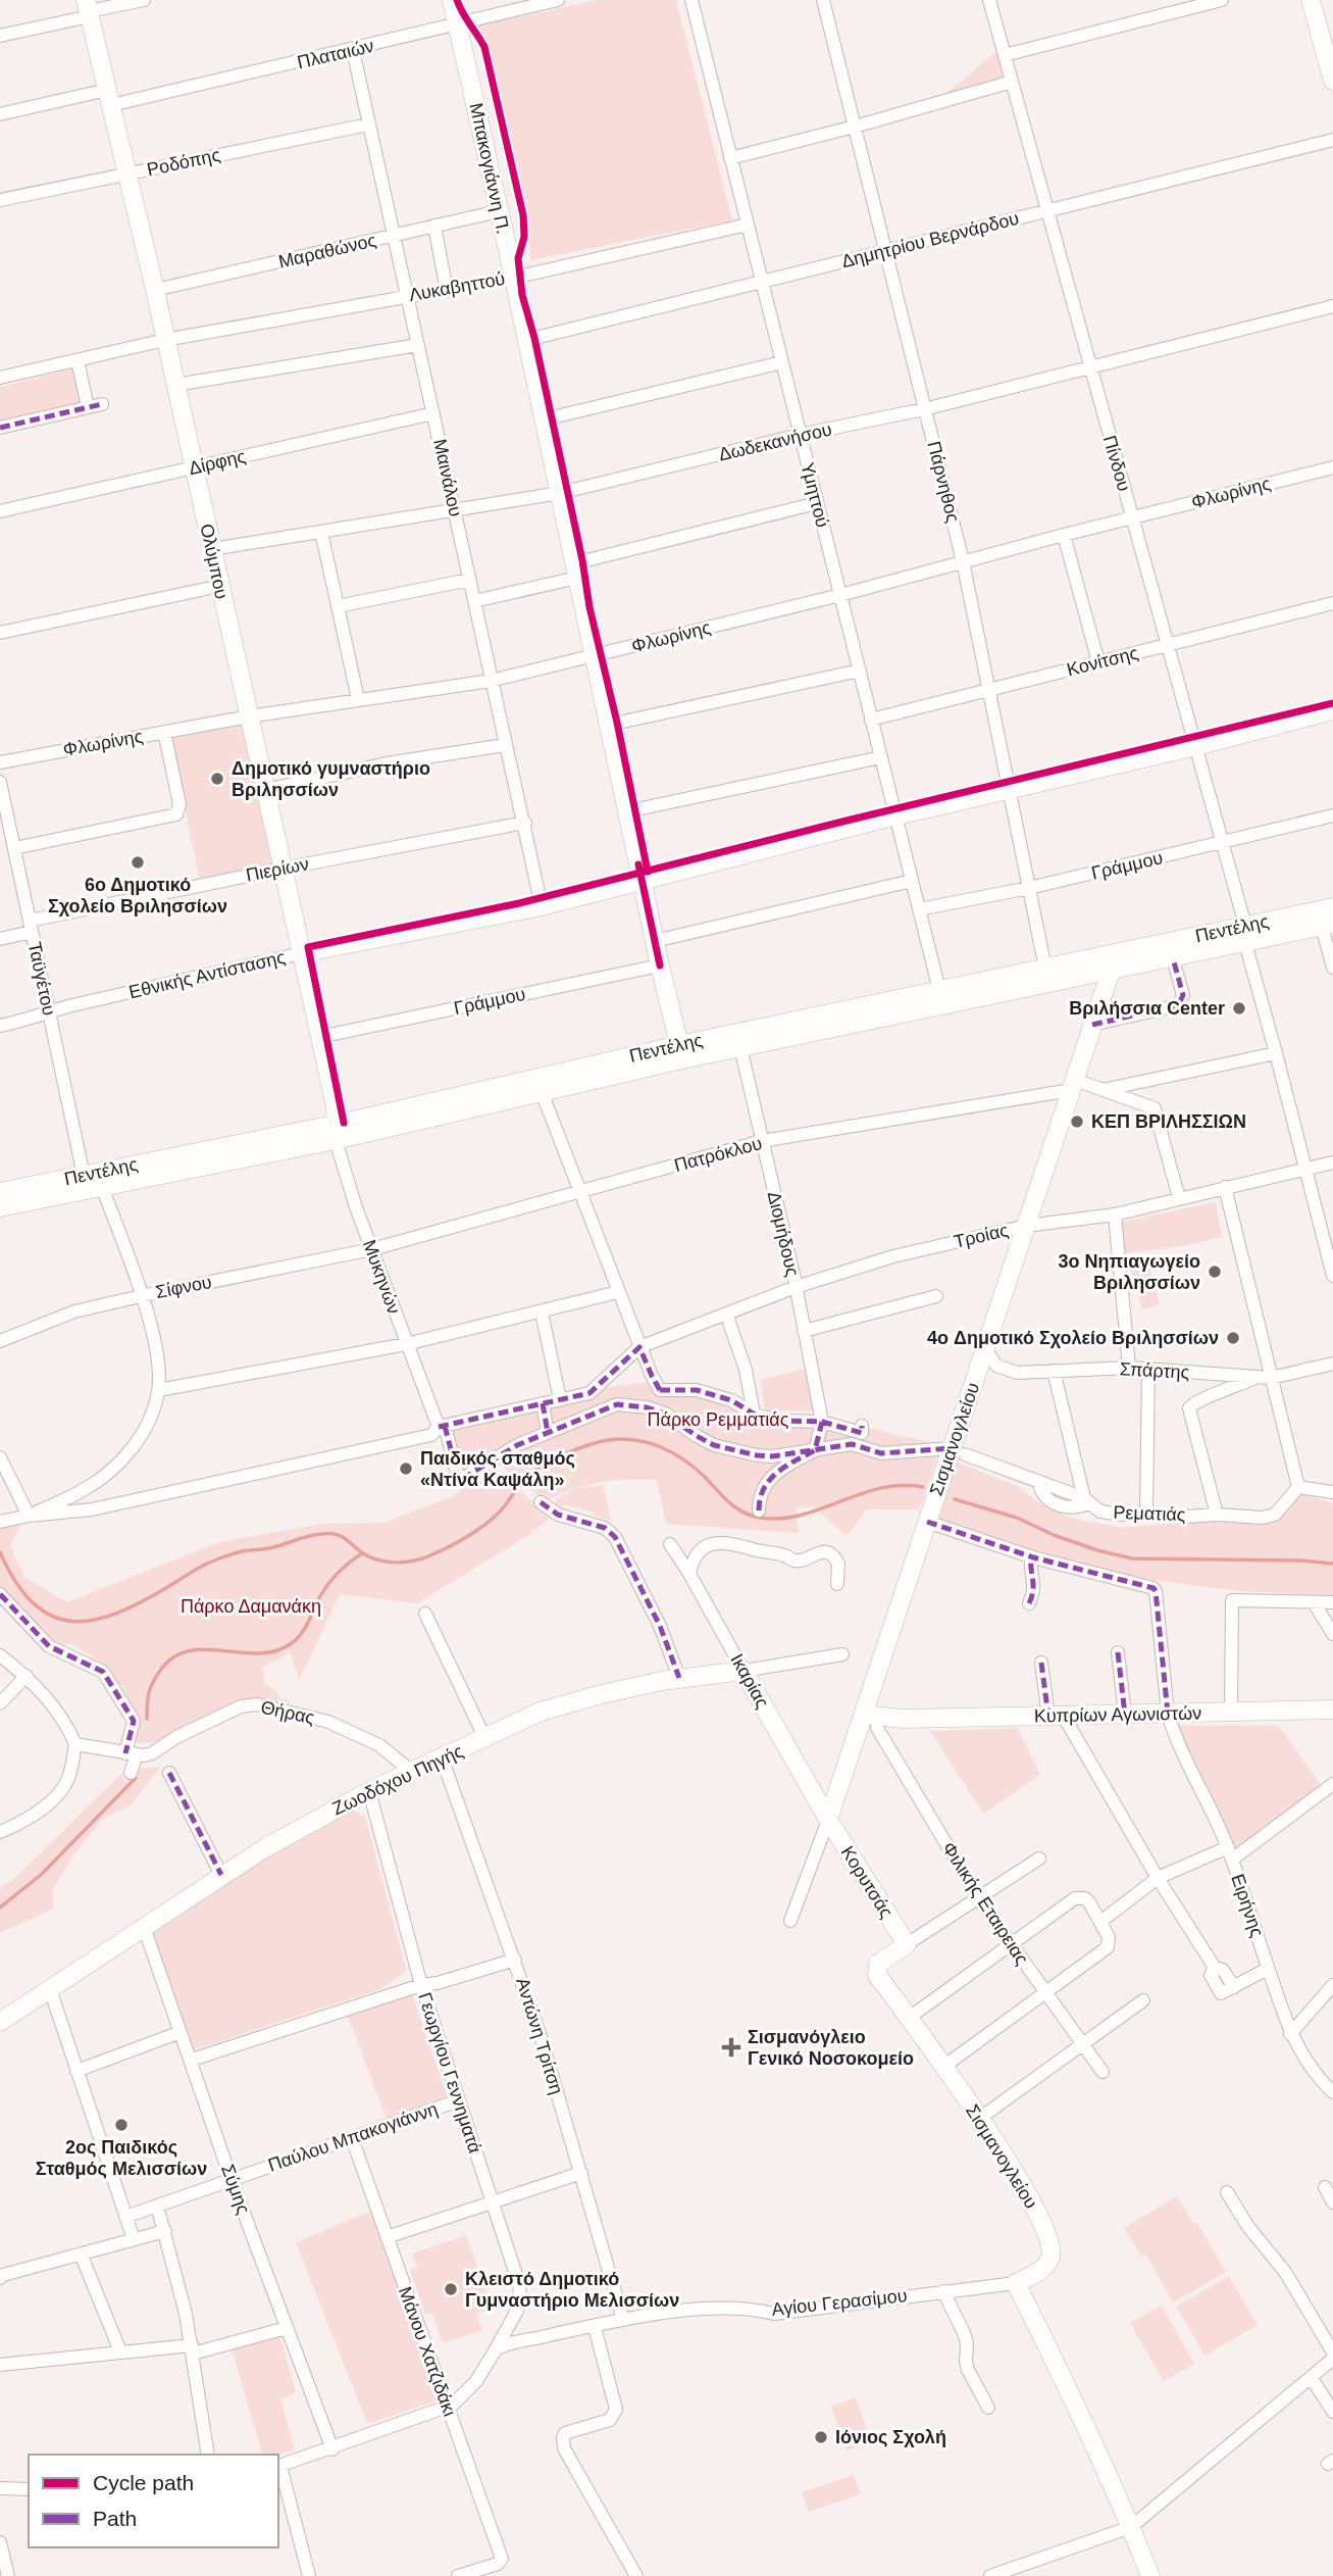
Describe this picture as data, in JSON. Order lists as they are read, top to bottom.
{
  "streets": {
    "street": [
      "Πλαταιών",
      "Ροδόπης",
      "Μπακογιάννη Π.",
      "Δημητρίου Βερνάρδου",
      "Μαραθώνος",
      "Λυκαβηττού",
      "Δωδεκανήσου",
      "Δίρφης",
      "Πίνδου",
      "Μαινάλου",
      "Πάρνηθος",
      "Φλωρίνης",
      "Υμηττού",
      "Ολύμπου",
      "Κονίτσης",
      "Γράμμου",
      "Πιερίων",
      "Πεντέλης",
      "Εθνικής Αντίστασης",
      "Ταϋγέτου",
      "Πατρόκλου",
      "Διομήδους",
      "Τροίας",
      "Μυκηνών",
      "Σίφνου",
      "Σπάρτης",
      "Σισμανογλείου",
      "Ρεματιάς",
      "Ικαρίας",
      "Θήρας",
      "Κυπρίων Αγωνιστών",
      "Ζωοδόχου Πηγής",
      "Κορυτσάς",
      "Φιλικής Εταιρειας",
      "Ειρήνης",
      "Αντώνη Τρίτση",
      "Γεωργίου Γεννηματά",
      "Παύλου Μπακογιάννη",
      "Σύμης",
      "Αγίου Γερασίμου",
      "Μάνου Χατζιδάκι"
    ]
  },
  "crossings": [
    ["Πλαταιών", "Μπακογιάννη Π."],
    ["Πλαταιών", "Μαινάλου"],
    ["Πλαταιών", "Ολύμπου"],
    ["Ροδόπης", "Μαινάλου"],
    ["Ροδόπης", "Ολύμπου"],
    ["Μπακογιάννη Π.", "Δημητρίου Βερνάρδου"],
    ["Μπακογιάννη Π.", "Μαραθώνος"],
    ["Μπακογιάννη Π.", "Λυκαβηττού"],
    ["Μπακογιάννη Π.", "Δωδεκανήσου"],
    ["Μπακογιάννη Π.", "Φλωρίνης"],
    ["Μπακογιάννη Π.", "Γράμμου"],
    ["Μπακογιάννη Π.", "Πεντέλης"],
    ["Μπακογιάννη Π.", "Εθνικής Αντίστασης"],
    ["Δημητρίου Βερνάρδου", "Πίνδου"],
    ["Δημητρίου Βερνάρδου", "Πάρνηθος"],
    ["Δημητρίου Βερνάρδου", "Υμηττού"],
    ["Μαραθώνος", "Μαινάλου"],
    ["Μαραθώνος", "Ολύμπου"],
    ["Λυκαβηττού", "Μαινάλου"],
    ["Λυκαβηττού", "Υμηττού"],
    ["Λυκαβηττού", "Ολύμπου"],
    ["Δωδεκανήσου", "Πίνδου"],
    ["Δωδεκανήσου", "Μαινάλου"],
    ["Δωδεκανήσου", "Πάρνηθος"],
    ["Δωδεκανήσου", "Υμηττού"],
    ["Δωδεκανήσου", "Ολύμπου"],
    ["Δίρφης", "Μαινάλου"],
    ["Δίρφης", "Ολύμπου"],
    ["Πίνδου", "Φλωρίνης"],
    ["Πίνδου", "Κονίτσης"],
    ["Πίνδου", "Γράμμου"],
    ["Πίνδου", "Πεντέλης"],
    ["Πίνδου", "Εθνικής Αντίστασης"],
    ["Πίνδου", "Τροίας"],
    ["Μαινάλου", "Φλωρίνης"],
    ["Μαινάλου", "Πιερίων"],
    ["Μαινάλου", "Εθνικής Αντίστασης"],
    ["Πάρνηθος", "Φλωρίνης"],
    ["Πάρνηθος", "Κονίτσης"],
    ["Πάρνηθος", "Γράμμου"],
    ["Πάρνηθος", "Πεντέλης"],
    ["Πάρνηθος", "Εθνικής Αντίστασης"],
    ["Φλωρίνης", "Υμηττού"],
    ["Φλωρίνης", "Ολύμπου"],
    ["Υμηττού", "Κονίτσης"],
    ["Υμηττού", "Γράμμου"],
    ["Υμηττού", "Πεντέλης"],
    ["Υμηττού", "Εθνικής Αντίστασης"],
    ["Ολύμπου", "Γράμμου"],
    ["Ολύμπου", "Πιερίων"],
    ["Ολύμπου", "Πεντέλης"],
    ["Ολύμπου", "Εθνικής Αντίστασης"],
    ["Ολύμπου", "Μυκηνών"],
    ["Πιερίων", "Ταϋγέτου"],
    ["Πεντέλης", "Ταϋγέτου"],
    ["Πεντέλης", "Διομήδους"],
    ["Πεντέλης", "Μυκηνών"],
    ["Πεντέλης", "Σισμανογλείου"],
    ["Εθνικής Αντίστασης", "Ταϋγέτου"],
    ["Πατρόκλου", "Διομήδους"],
    ["Πατρόκλου", "Μυκηνών"],
    ["Πατρόκλου", "Σίφνου"],
    ["Πατρόκλου", "Σισμανογλείου"],
    ["Διομήδους", "Τροίας"],
    ["Τροίας", "Σισμανογλείου"],
    ["Μυκηνών", "Σίφνου"],
    ["Σπάρτης", "Σισμανογλείου"],
    ["Σισμανογλείου", "Ρεματιάς"],
    ["Σισμανογλείου", "Ικαρίας"],
    ["Σισμανογλείου", "Κυπρίων Αγωνιστών"],
    ["Σισμανογλείου", "Κορυτσάς"],
    ["Σισμανογλείου", "Φιλικής Εταιρειας"],
    ["Σισμανογλείου", "Αγίου Γερασίμου"],
    ["Ικαρίας", "Ζωοδόχου Πηγής"],
    ["Ικαρίας", "Κορυτσάς"],
    ["Θήρας", "Ζωοδόχου Πηγής"],
    ["Κυπρίων Αγωνιστών", "Φιλικής Εταιρειας"],
    ["Κυπρίων Αγωνιστών", "Ειρήνης"],
    ["Ζωοδόχου Πηγής", "Αντώνη Τρίτση"],
    ["Ζωοδόχου Πηγής", "Γεωργίου Γεννηματά"],
    ["Ζωοδόχου Πηγής", "Σύμης"],
    ["Αντώνη Τρίτση", "Αγίου Γερασίμου"],
    ["Γεωργίου Γεννηματά", "Παύλου Μπακογιάννη"],
    ["Γεωργίου Γεννηματά", "Αγίου Γερασίμου"],
    ["Γεωργίου Γεννηματά", "Μάνου Χατζιδάκι"],
    ["Παύλου Μπακογιάννη", "Σύμης"],
    ["Παύλου Μπακογιάννη", "Μάνου Χατζιδάκι"]
  ],
  "parks": ["Πάρκο Ρεμματιάς", "Πάρκο Δαμανάκη"],
  "places": {
    "other": [
      "Δημοτικό γυμναστήριο Βριλησσίων",
      "6ο Δημοτικό Σχολείο Βριλησσίων",
      "Βριλήσσια Center",
      "ΚΕΠ ΒΡΙΛΗΣΣΙΩΝ",
      "3ο Νηπιαγωγείο Βριλησσίων",
      "4o Δημοτικό Σχολείο Βριλησσίων",
      "Παιδικός σταθμός «Ντίνα Καψάλη»",
      "2ος Παιδικός Σταθμός Μελισσίων",
      "Κλειστό Δημοτικό Γυμναστήριο Μελισσίων",
      "Ιόνιος Σχολή"
    ],
    "health": ["Σισμανόγλειο Γενικό Νοσοκομείο"]
  },
  "legend": ["Cycle path", "Path"]
}
